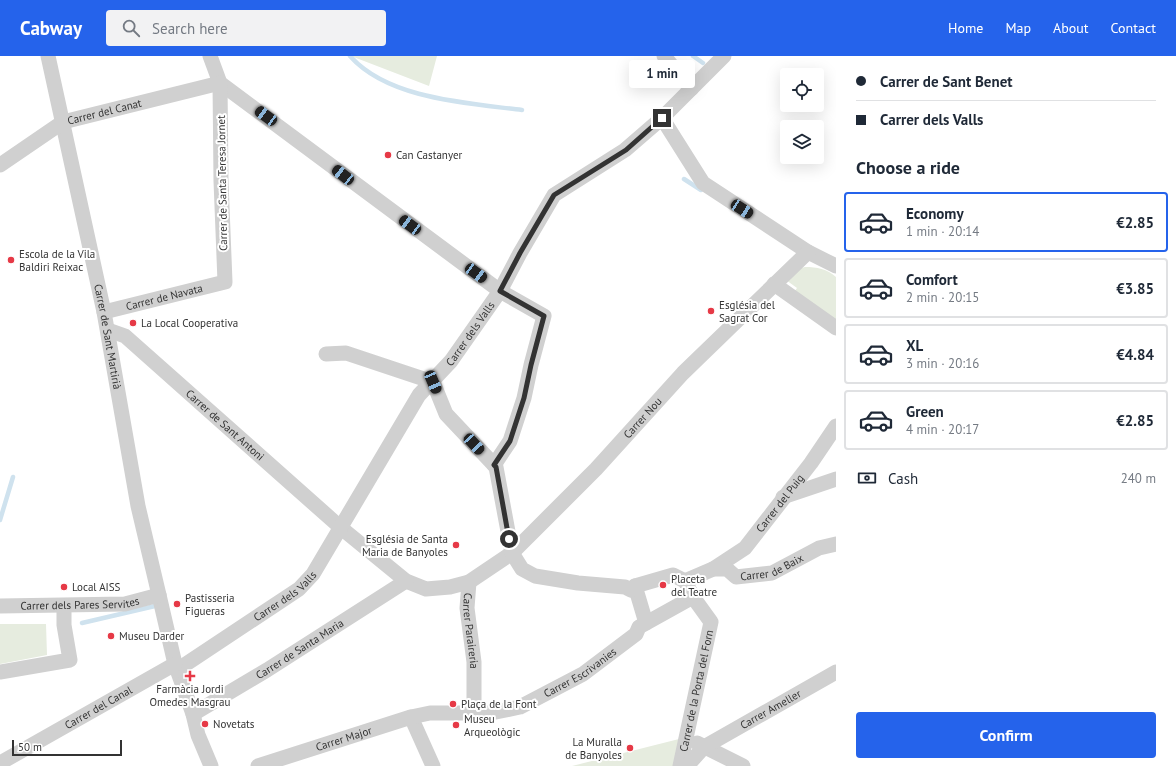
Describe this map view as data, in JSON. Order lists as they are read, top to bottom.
{
  "streets": {
    "street": [
      "Carrer del Canat",
      "Carrer de Santa Teresa Jornet",
      "Carrer de Navata",
      "Carrer dels Valls",
      "Carrer de Sant Martirià",
      "Carrer Nou",
      "Carrer de Sant Antoni",
      "Carrer del Puig",
      "Carrer de Baix",
      "Carrer dels Pares Servites",
      "Carrer Paraireria",
      "Carrer de Santa Maria",
      "Carrer Escrivanies",
      "Carrer de la Porta del Forn",
      "Carrer del Canal",
      "Carrer Ameller",
      "Carrer Major"
    ]
  },
  "crossings": [
    ["Carrer del Canat", "Carrer de Santa Teresa Jornet"],
    ["Carrer del Canat", "Carrer de Sant Martirià"],
    ["Carrer de Santa Teresa Jornet", "Carrer de Navata"],
    ["Carrer de Navata", "Carrer de Sant Martirià"],
    ["Carrer dels Valls", "Carrer de Sant Martirià"],
    ["Carrer dels Valls", "Carrer de Sant Antoni"],
    ["Carrer dels Valls", "Carrer del Canal"],
    ["Carrer de Sant Martirià", "Carrer de Sant Antoni"],
    ["Carrer de Sant Martirià", "Carrer dels Pares Servites"],
    ["Carrer de Sant Martirià", "Carrer de Santa Maria"],
    ["Carrer de Sant Martirià", "Carrer del Canal"],
    ["Carrer Nou", "Carrer de Sant Antoni"],
    ["Carrer Nou", "Carrer Paraireria"],
    ["Carrer Nou", "Carrer de Santa Maria"],
    ["Carrer de Sant Antoni", "Carrer de Santa Maria"],
    ["Carrer del Puig", "Carrer de Baix"],
    ["Carrer Paraireria", "Carrer Escrivanies"],
    ["Carrer Paraireria", "Carrer Major"],
    ["Carrer Escrivanies", "Carrer de la Porta del Forn"],
    ["Carrer Escrivanies", "Carrer Major"],
    ["Carrer de la Porta del Forn", "Carrer Ameller"]
  ],
  "places": {
    "other": [
      "Can Castanyer",
      "Escola de la Vila Baldiri Reixac",
      "Església del Sagrat Cor",
      "La Local Cooperativa",
      "Església de Santa Maria de Banyoles",
      "Placeta del Teatre",
      "Local AISS",
      "Pastisseria Figueras",
      "Museu Darder",
      "Plaça de la Font",
      "Novetats",
      "Museu Arqueològic",
      "La Muralla de Banyoles"
    ],
    "health": ["Farmàcia Jordi Omedes Masgrau"]
  },
  "scale_bar": "50 m",
  "page": {
    "header": "Cabway",
    "search": "Search here",
    "nav": [
      "Home",
      "Map",
      "About",
      "Contact"
    ],
    "banner": ["Carrer de Sant Benet", "Carrer dels Valls"],
    "bubble": "1 min",
    "heading": "Choose a ride",
    "list": [
      {
        "name": "Economy",
        "note": "1 min · 20:14",
        "value": "€2.85"
      },
      {
        "name": "Comfort",
        "note": "2 min · 20:15",
        "value": "€3.85"
      },
      {
        "name": "XL",
        "note": "3 min · 20:16",
        "value": "€4.84"
      },
      {
        "name": "Green",
        "note": "4 min · 20:17",
        "value": "€2.85"
      }
    ],
    "pay": ["Cash", "240 m"],
    "buttons": "Confirm",
    "scale": "50 m"
  }
}
